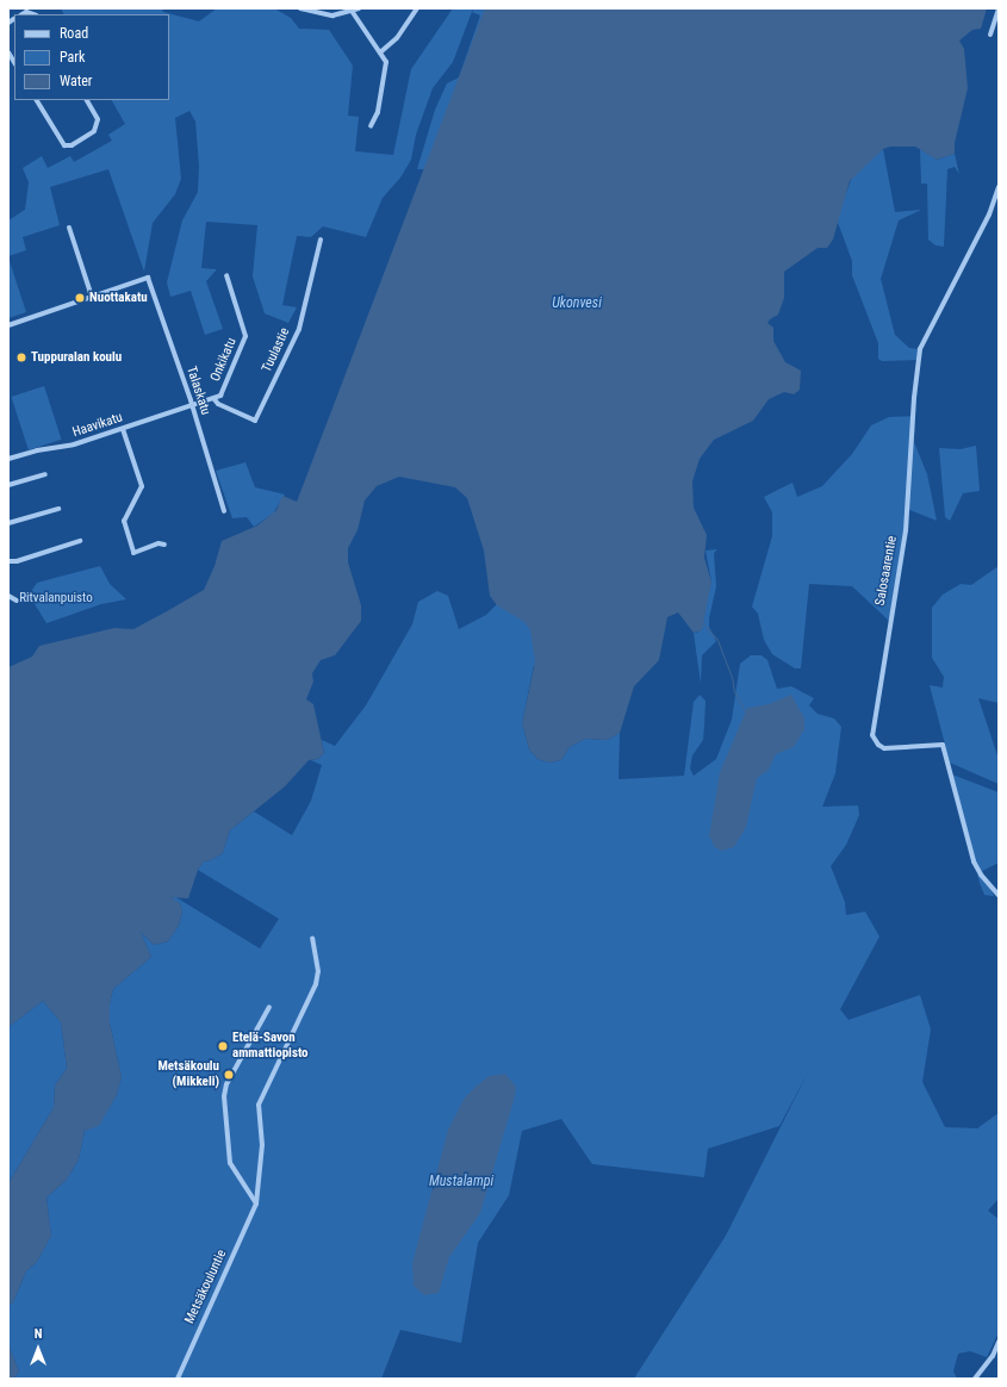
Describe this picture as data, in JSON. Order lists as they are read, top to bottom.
{
  "streets": {
    "street": [
      "Tuulastie",
      "Onkikatu",
      "Talaskatu",
      "Haavikatu",
      "Salosaarentie",
      "Metsäkouluntie"
    ]
  },
  "crossings": [
    ["Tuulastie", "Onkikatu"],
    ["Onkikatu", "Talaskatu"],
    ["Onkikatu", "Haavikatu"],
    ["Talaskatu", "Haavikatu"]
  ],
  "water": ["Ukonvesi", "Mustalampi"],
  "parks": ["Ritvalanpuisto"],
  "places": [
    "Nuottakatu",
    "Tuppuralan koulu",
    "Etelä-Savon ammattiopisto",
    "Metsäkoulu (Mikkeli)"
  ],
  "legend": ["Road", "Park", "Water"],
  "north": "top"
}
